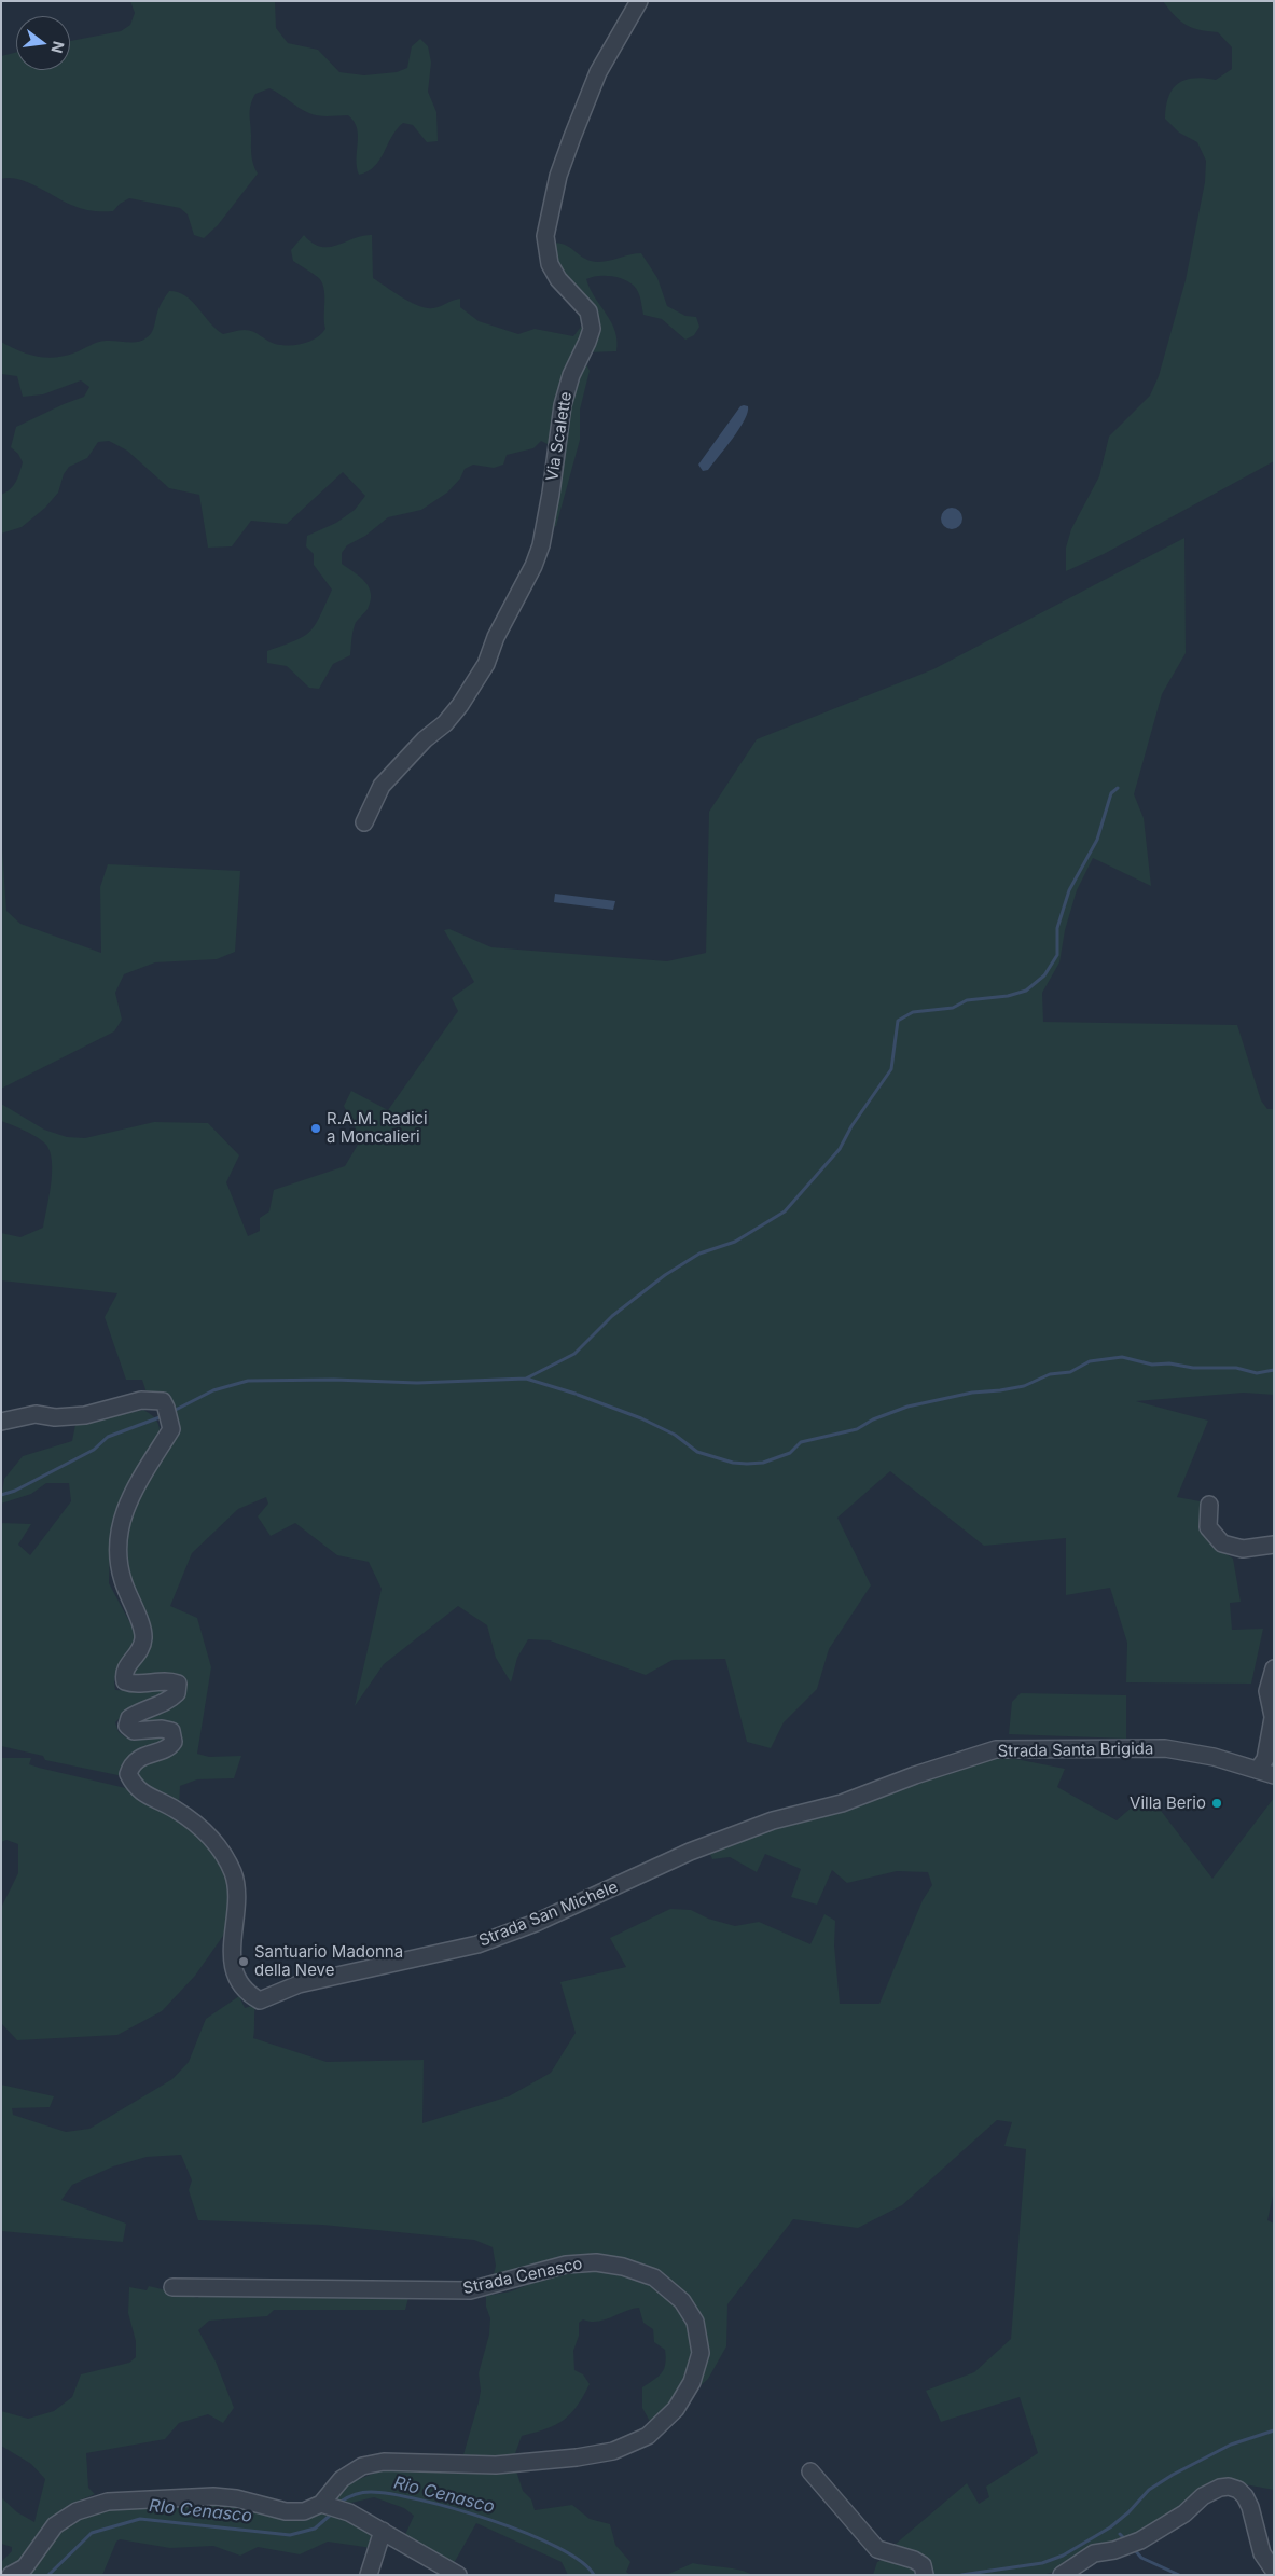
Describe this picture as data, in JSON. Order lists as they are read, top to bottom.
{
  "streets": {
    "street": [
      "Via Scalette",
      "Strada Santa Brigida",
      "Strada San Michele",
      "Strada Cenasco"
    ]
  },
  "crossings": [
    ["Strada Santa Brigida", "Strada San Michele"]
  ],
  "water": ["Rio Cenasco", "RIo Cenasco"],
  "places": ["R.A.M. Radici a Moncalieri", "Villa Berio", "Santuario Madonna della Neve"],
  "north": "right"
}
